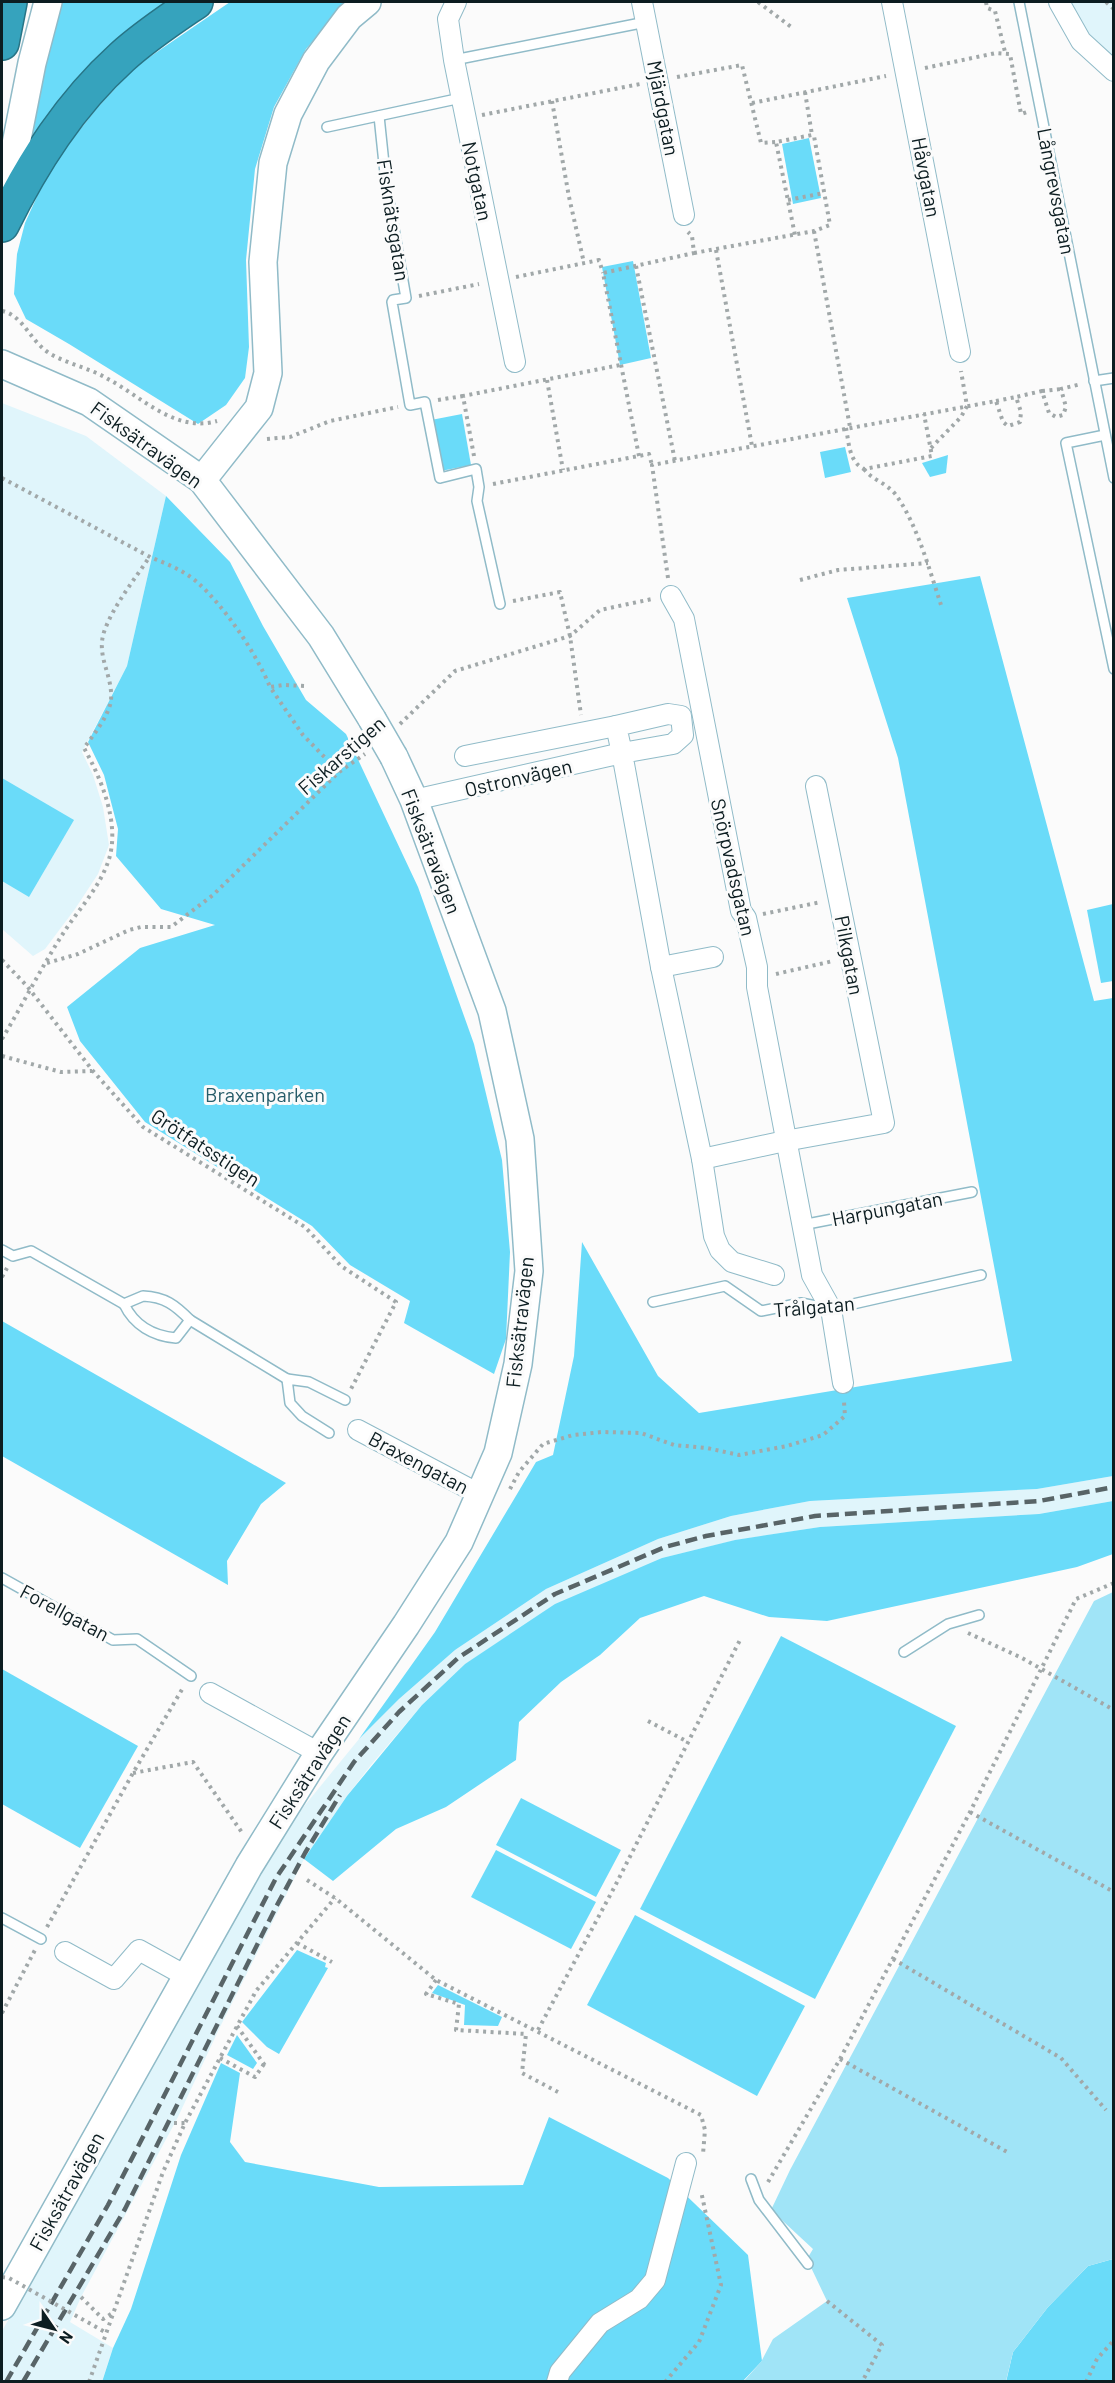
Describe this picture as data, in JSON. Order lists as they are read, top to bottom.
{
  "streets": {
    "street": [
      "Mjärdgatan",
      "Håvgatan",
      "Notgatan",
      "Fisksätravägen",
      "Ostronvägen",
      "Snörpvadsgatan",
      "Pilkgatan",
      "Braxengatan"
    ],
    "lane": [
      "Långrevsgatan",
      "Fisknätsgatan",
      "Harpungatan",
      "Trålgatan",
      "Forellgatan"
    ],
    "path": ["Fiskarstigen", "Grötfatsstigen"]
  },
  "crossings": [
    ["Fisksätravägen", "Fiskarstigen"],
    ["Fisksätravägen", "Ostronvägen"],
    ["Fisksätravägen", "Braxengatan"],
    ["Fiskarstigen", "Snörpvadsgatan"],
    ["Snörpvadsgatan", "Pilkgatan"],
    ["Snörpvadsgatan", "Harpungatan"],
    ["Snörpvadsgatan", "Trålgatan"]
  ],
  "parks": ["Braxenparken"],
  "north": "bottom right"
}
